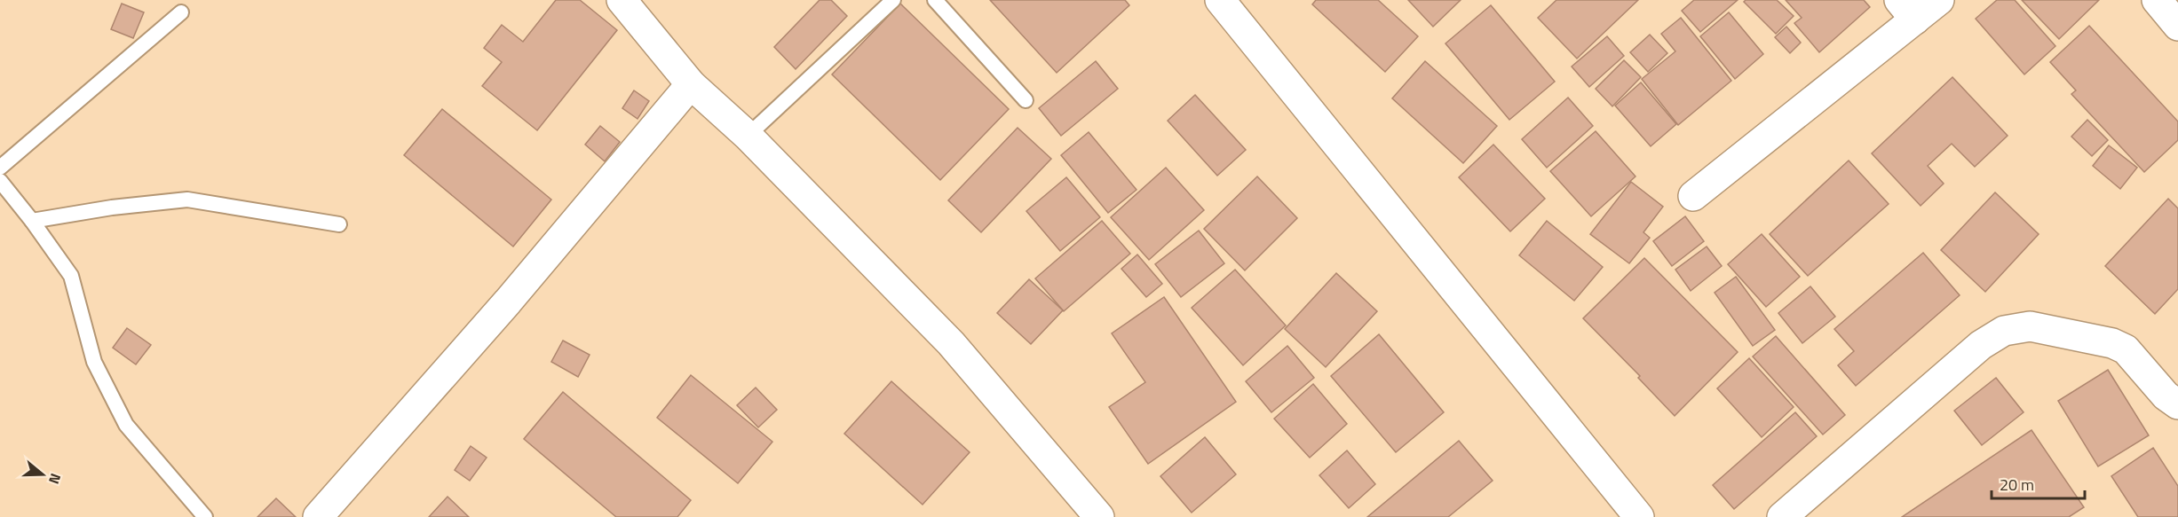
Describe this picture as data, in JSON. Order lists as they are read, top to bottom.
{
  "scale_bar": "20 m",
  "north": "right"
}
